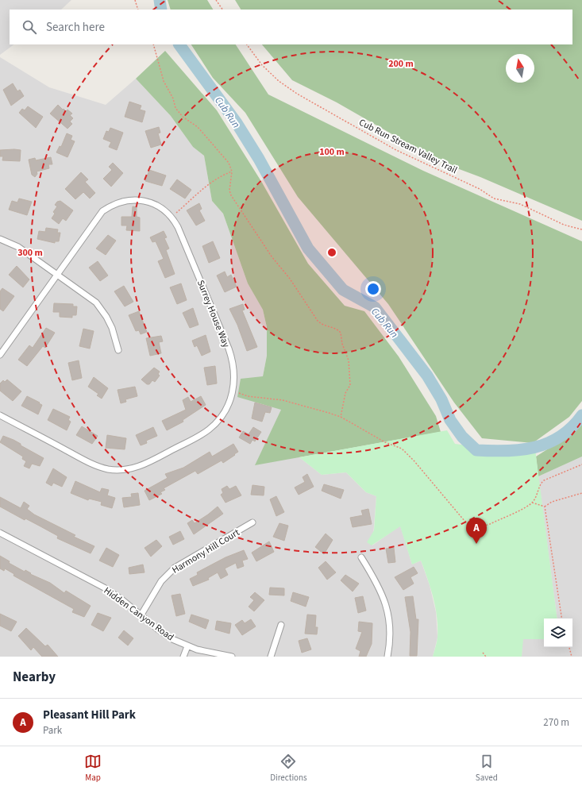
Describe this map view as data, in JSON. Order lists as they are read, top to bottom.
{
  "streets": {
    "street": ["Surrey House Way", "Harmony Hill Court", "Hidden Canyon Road"],
    "path": ["Cub Run Stream Valley Trail"]
  },
  "crossings": [
    ["Harmony Hill Court", "Hidden Canyon Road"]
  ],
  "water": ["Cub Run"],
  "north": "top",
  "page": {
    "search": "Search here",
    "pins": "A",
    "heading": "Nearby",
    "list": [
      {
        "mark": "A",
        "name": "Pleasant Hill Park",
        "note": "Park",
        "value": "270 m"
      }
    ],
    "nav": ["Map", "Directions", "Saved"]
  },
  "rings": ["200 m", "100 m", "300 m"]
}
